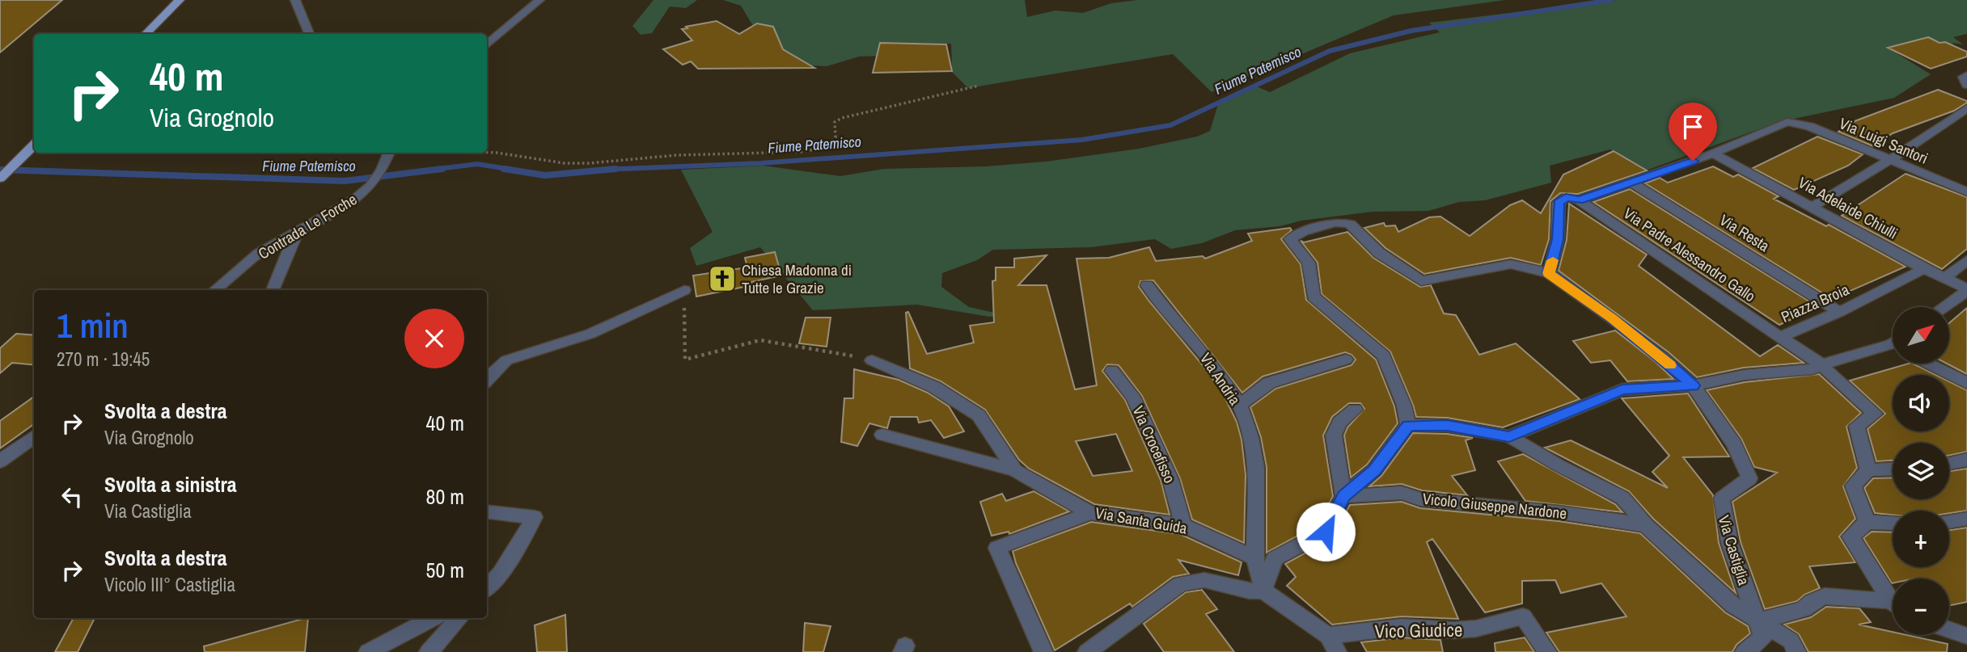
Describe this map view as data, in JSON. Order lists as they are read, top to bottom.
{
  "streets": {
    "street": [
      "Via Luigi Santori",
      "Via Adelaide Chiulli",
      "Contrada Le Forche",
      "Via Resta",
      "Via Padre Alessandro Gallo",
      "Piazza Broia",
      "Via Andria",
      "Via Crocefisso",
      "Vicolo Giuseppe Nardone",
      "Via Santa Guida",
      "Via Castiglia",
      "Vico Giudice"
    ]
  },
  "crossings": [
    ["Via Luigi Santori", "Via Adelaide Chiulli"],
    ["Via Adelaide Chiulli", "Piazza Broia"],
    ["Via Resta", "Piazza Broia"],
    ["Via Padre Alessandro Gallo", "Piazza Broia"],
    ["Via Andria", "Via Santa Guida"],
    ["Via Crocefisso", "Via Santa Guida"]
  ],
  "water": ["Fiume Patemisco"],
  "places": {
    "church": ["Chiesa Madonna di Tutte le Grazie"]
  },
  "north": "top right",
  "page": {
    "turn": ["40 m", "Via Grognolo"],
    "heading": ["1 min", "270 m · 19:45"],
    "map_buttons": ["+", "−"],
    "list": [
      {
        "name": "Svolta a destra",
        "note": "Via Grognolo",
        "value": "40 m"
      },
      {
        "name": "Svolta a sinistra",
        "note": "Via Castiglia",
        "value": "80 m"
      },
      {
        "name": "Svolta a destra",
        "note": "Vicolo III° Castiglia",
        "value": "50 m"
      }
    ]
  }
}
